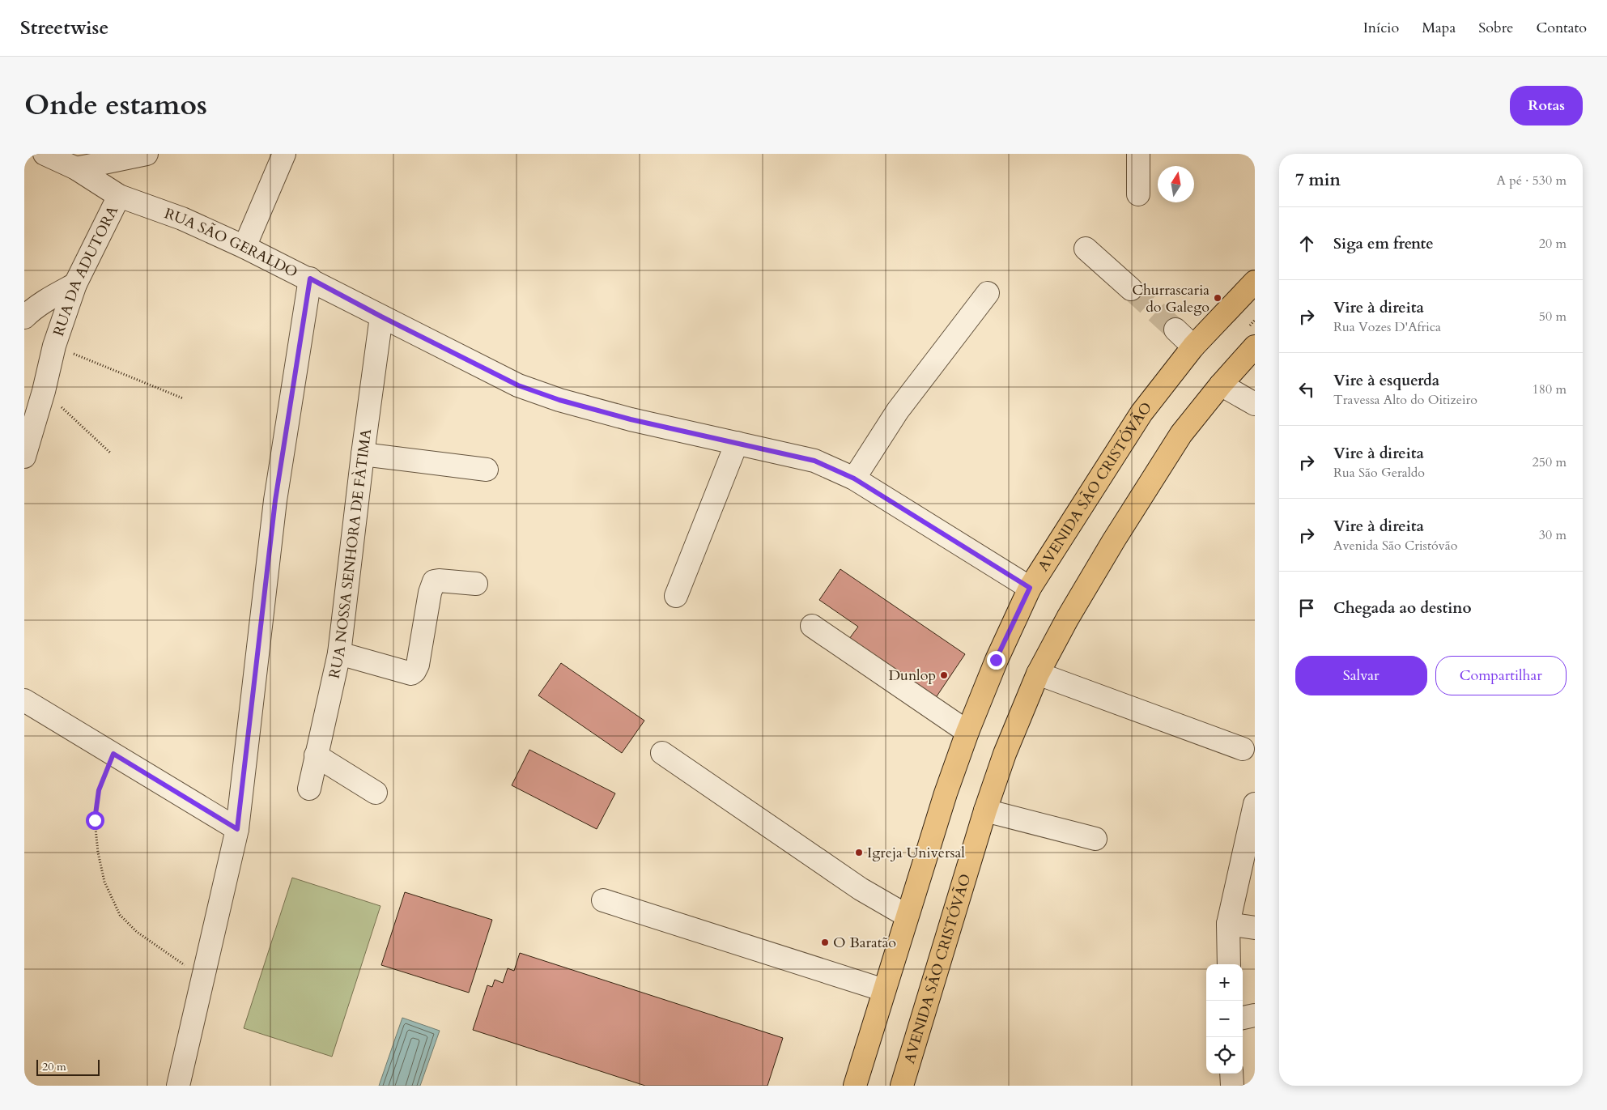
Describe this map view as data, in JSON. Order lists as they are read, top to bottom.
{
  "streets": {
    "main road": ["AVENIDA SÃO CRISTÓVÃO"],
    "street": ["RUA SÃO GERALDO", "RUA DA ADUTORA", "RUA NOSSA SENHORA DE FÀTIMA"]
  },
  "crossings": [
    ["RUA SÃO GERALDO", "RUA DA ADUTORA"],
    ["RUA SÃO GERALDO", "AVENIDA SÃO CRISTÓVÃO"],
    ["RUA SÃO GERALDO", "RUA NOSSA SENHORA DE FÀTIMA"]
  ],
  "places": [
    "Churrascaria do Galego",
    "Dunlop",
    "Igreja Universal",
    "O Baratão"
  ],
  "scale_bar": "20 m",
  "north": "top",
  "page": {
    "header": "Streetwise",
    "nav": [
      "Início",
      "Mapa",
      "Sobre",
      "Contato"
    ],
    "title": "Onde estamos",
    "buttons": [
      "Rotas",
      ["Salvar", "Compartilhar"]
    ],
    "heading": ["7 min", "A pé · 530 m"],
    "list": [
      ["Siga em frente", "20 m"],
      ["Vire à direita", "Rua Vozes D'Africa", "50 m"],
      ["Vire à esquerda", "Travessa Alto do Oitizeiro", "180 m"],
      ["Vire à direita", "Rua São Geraldo", "250 m"],
      ["Vire à direita", "Avenida São Cristóvão", "30 m"],
      "Chegada ao destino"
    ],
    "map_buttons": ["+", "−"],
    "scale": "20 m"
  }
}
